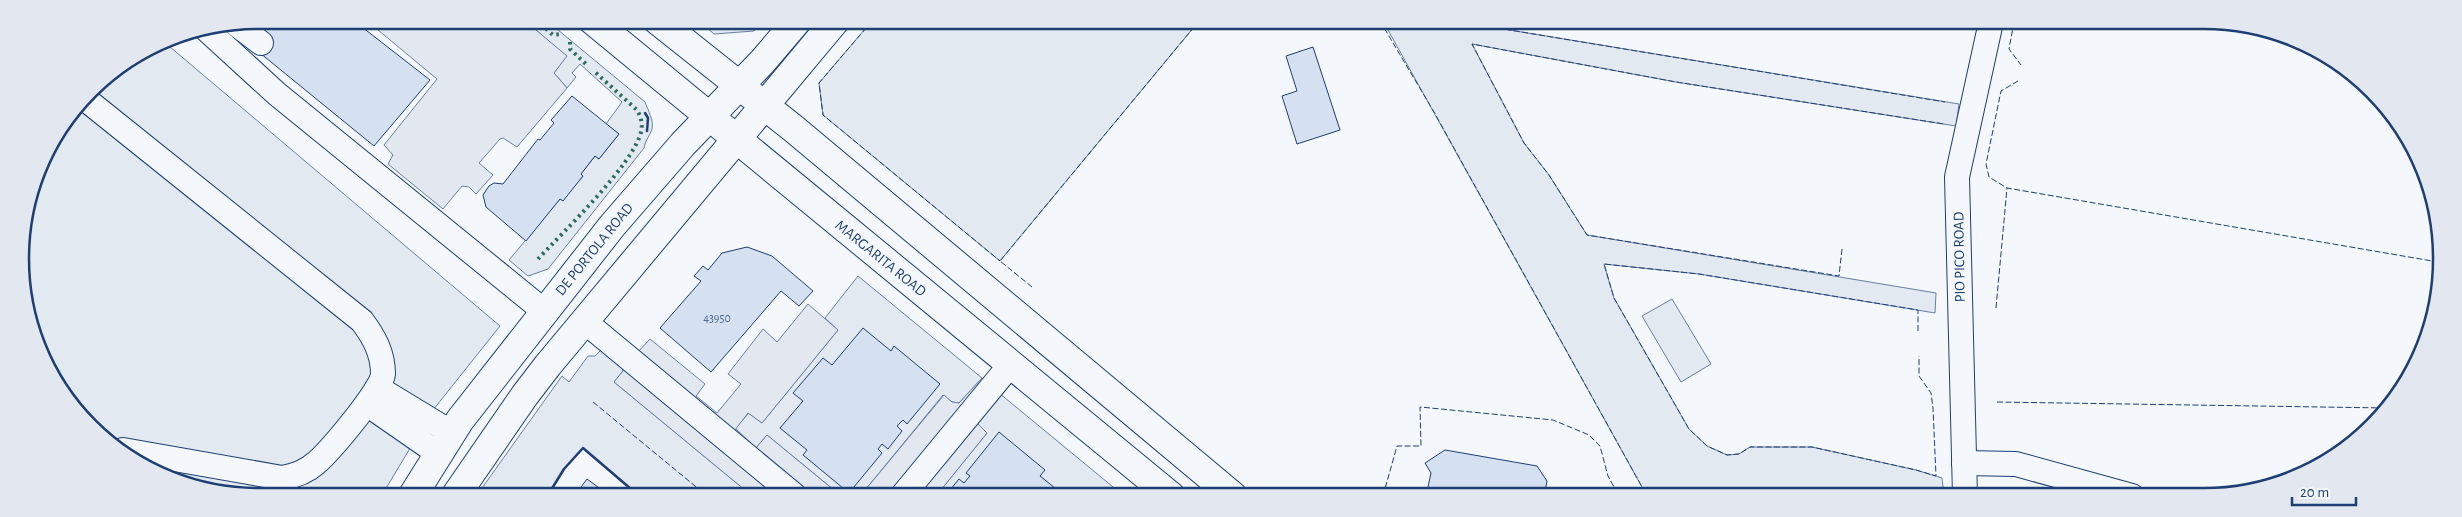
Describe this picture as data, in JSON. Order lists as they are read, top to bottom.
{
  "streets": {
    "main road": ["DE PORTOLA ROAD", "MARGARITA ROAD"],
    "street": ["PIO PICO ROAD"]
  },
  "crossings": [
    ["DE PORTOLA ROAD", "MARGARITA ROAD"]
  ],
  "house_numbers": ["43950"],
  "scale_bar": "20 m"
}
